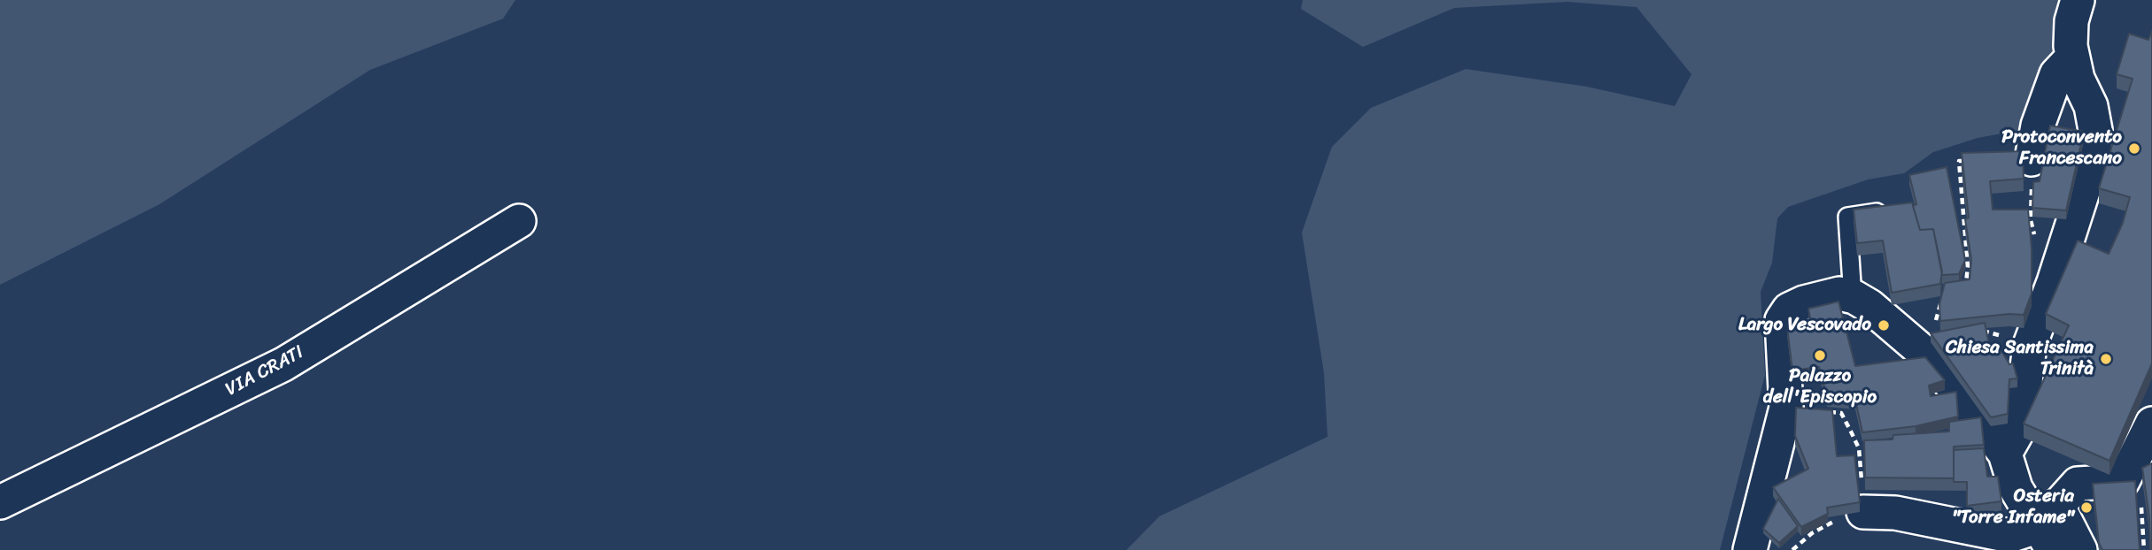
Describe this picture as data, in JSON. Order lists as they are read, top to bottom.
{
  "streets": {
    "street": ["VIA CRATI"]
  },
  "places": [
    "Protoconvento Francescano",
    "Largo Vescovado",
    "Palazzo dell'Episcopio",
    "Chiesa Santissima Trinità",
    "Osteria \"Torre Infame\""
  ]
}
